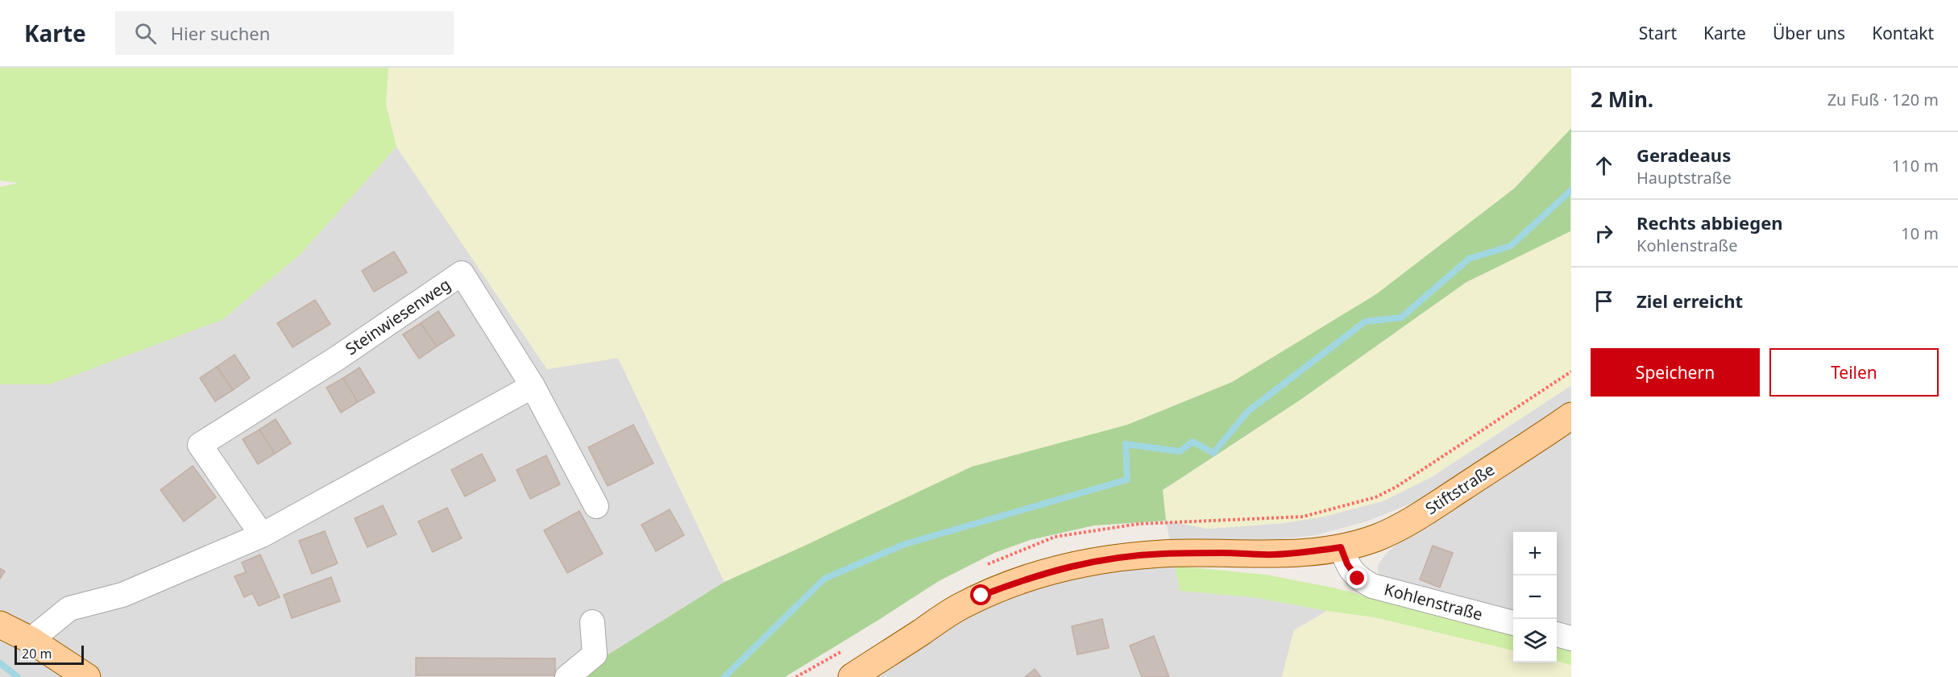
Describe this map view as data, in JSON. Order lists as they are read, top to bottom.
{
  "streets": {
    "main road": ["Stiftstraße"],
    "street": ["Steinwiesenweg", "Kohlenstraße"]
  },
  "crossings": [
    ["Stiftstraße", "Kohlenstraße"]
  ],
  "scale_bar": "20 m",
  "page": {
    "header": "Karte",
    "search": "Hier suchen",
    "nav": [
      "Start",
      "Karte",
      "Über uns",
      "Kontakt"
    ],
    "heading": ["2 Min.", "Zu Fuß · 120 m"],
    "list": [
      ["Geradeaus", "Hauptstraße", "110 m"],
      ["Rechts abbiegen", "Kohlenstraße", "10 m"],
      "Ziel erreicht"
    ],
    "buttons": ["Speichern", "Teilen"],
    "map_buttons": ["+", "−"],
    "scale": "20 m"
  }
}
